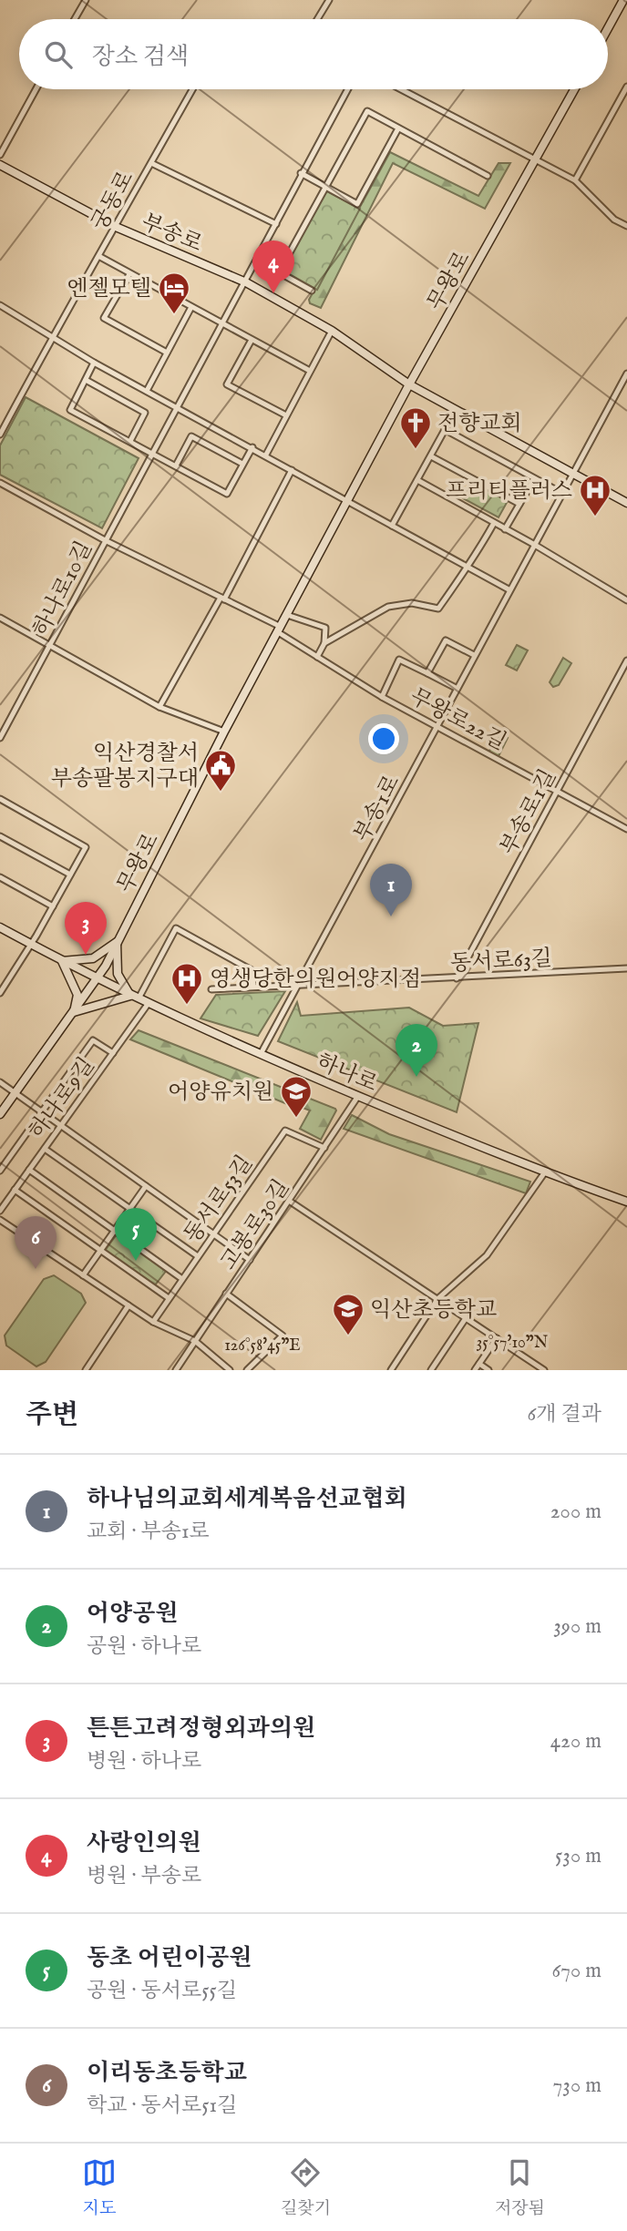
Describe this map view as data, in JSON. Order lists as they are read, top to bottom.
{
  "streets": {
    "street": [
      "궁동로",
      "부송로",
      "무왕로",
      "하나로10길",
      "무왕로22길",
      "부송1로",
      "부송로1길",
      "동서로63길",
      "하나로",
      "하나로9길",
      "동서로53길",
      "고봉로30길"
    ]
  },
  "crossings": [
    ["궁동로", "부송로"],
    ["부송로", "무왕로"],
    ["부송로", "하나로10길"],
    ["부송로", "부송1로"],
    ["무왕로", "무왕로22길"],
    ["무왕로", "하나로"],
    ["하나로10길", "무왕로22길"],
    ["무왕로22길", "부송1로"],
    ["무왕로22길", "부송로1길"],
    ["부송1로", "동서로63길"],
    ["부송1로", "하나로"],
    ["부송로1길", "동서로63길"],
    ["하나로", "하나로9길"],
    ["하나로", "고봉로30길"],
    ["동서로53길", "고봉로30길"]
  ],
  "places": {
    "hotel": ["엔젤모텔"],
    "church": ["전향교회"],
    "hospital": ["프리티플러스", "영생당한의원어양지점"],
    "public building": ["익산경찰서 부송팔봉지구대"],
    "school or university": ["어양유치원", "익산초등학교"]
  },
  "page": {
    "search": "장소 검색",
    "pins": [
      "4",
      "1",
      "3",
      "2",
      "5",
      "6"
    ],
    "heading": ["주변", "6개 결과"],
    "list": [
      {
        "mark": "1",
        "name": "하나님의교회세계복음선교협회",
        "note": "교회 · 부송1로",
        "value": "200 m"
      },
      {
        "mark": "2",
        "name": "어양공원",
        "note": "공원 · 하나로",
        "value": "390 m"
      },
      {
        "mark": "3",
        "name": "튼튼고려정형외과의원",
        "note": "병원 · 하나로",
        "value": "420 m"
      },
      {
        "mark": "4",
        "name": "사랑인의원",
        "note": "병원 · 부송로",
        "value": "530 m"
      },
      {
        "mark": "5",
        "name": "동초 어린이공원",
        "note": "공원 · 동서로55길",
        "value": "670 m"
      },
      {
        "mark": "6",
        "name": "이리동초등학교",
        "note": "학교 · 동서로51길",
        "value": "730 m"
      }
    ],
    "nav": ["지도", "길찾기", "저장됨"]
  },
  "coordinates": ["35°57'10\"N", "126°58'45\"E"]
}
